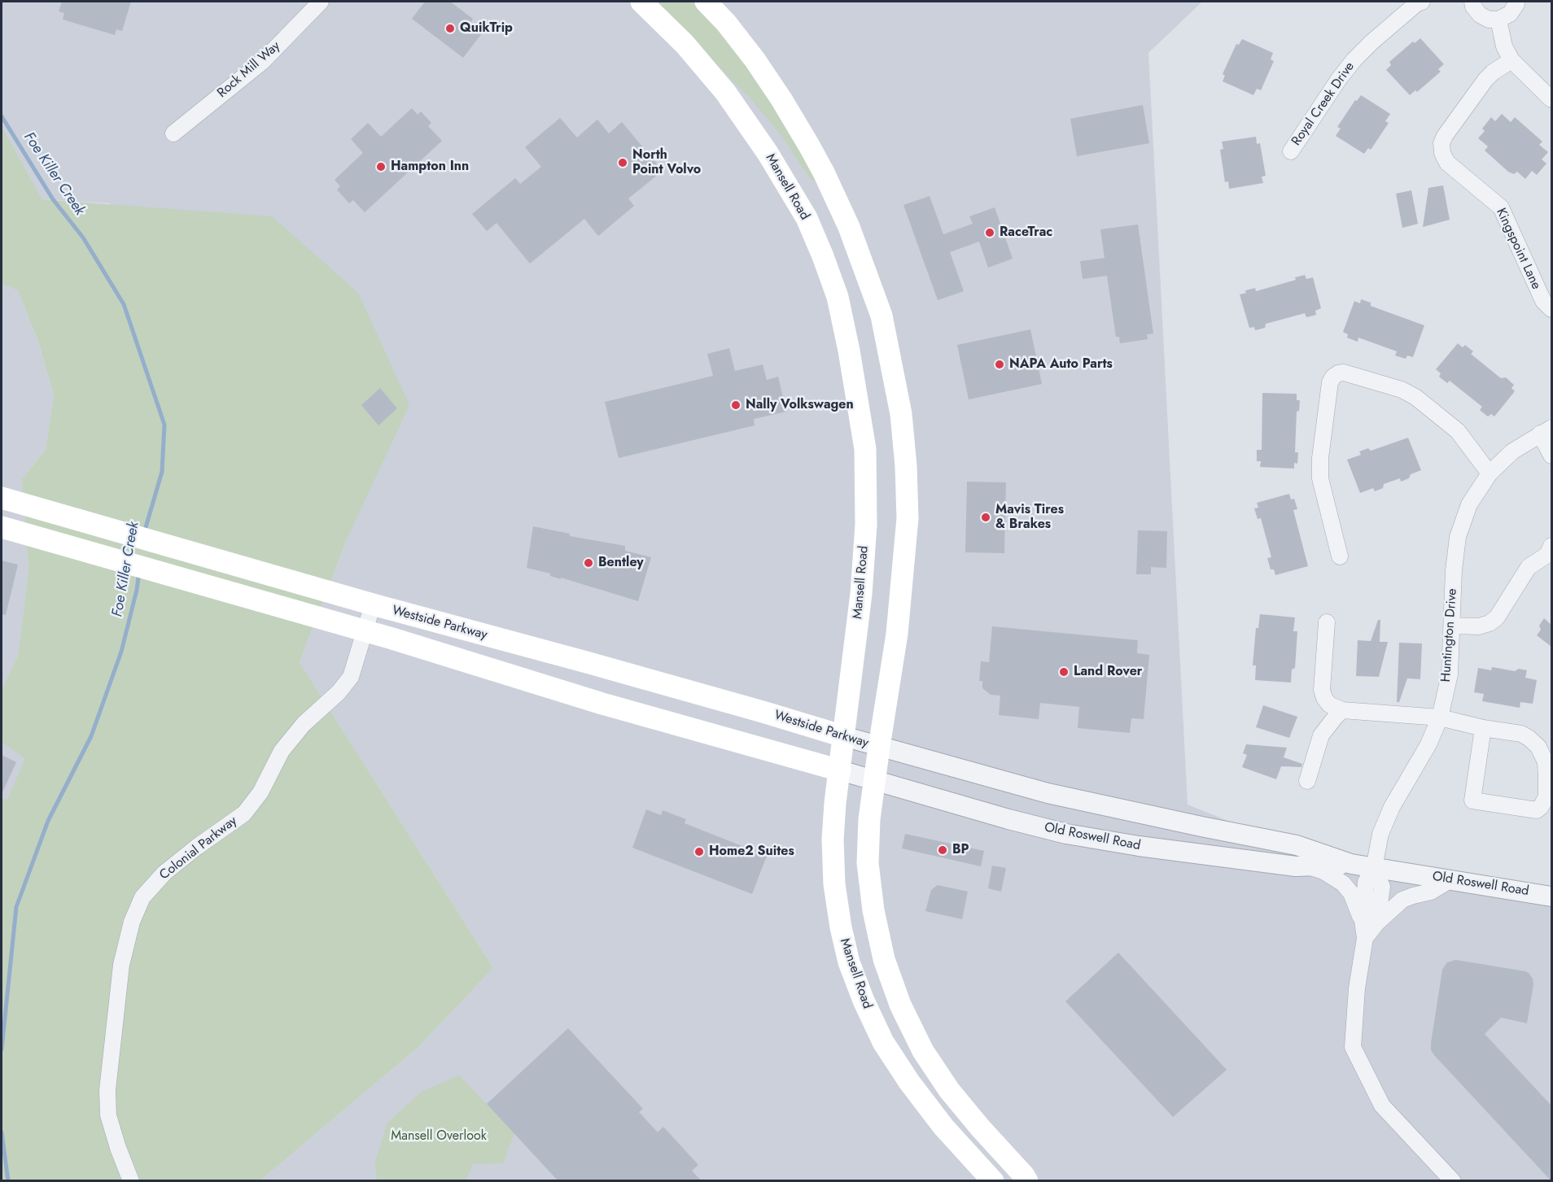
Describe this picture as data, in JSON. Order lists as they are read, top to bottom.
{
  "streets": {
    "main road": ["Mansell Road", "Westside Parkway"],
    "street": [
      "Rock Mill Way",
      "Royal Creek Drive",
      "Kingspoint Lane",
      "Huntington Drive",
      "Old Roswell Road",
      "Colonial Parkway"
    ]
  },
  "crossings": [
    ["Mansell Road", "Westside Parkway"],
    ["Mansell Road", "Old Roswell Road"],
    ["Westside Parkway", "Old Roswell Road"],
    ["Westside Parkway", "Colonial Parkway"],
    ["Huntington Drive", "Old Roswell Road"]
  ],
  "water": ["Foe Killer Creek"],
  "parks": ["Mansell Overlook"],
  "places": [
    "QuikTrip",
    "North Point Volvo",
    "Hampton Inn",
    "RaceTrac",
    "NAPA Auto Parts",
    "Nally Volkswagen",
    "Mavis Tires & Brakes",
    "Bentley",
    "Land Rover",
    "BP",
    "Home2 Suites"
  ]
}
